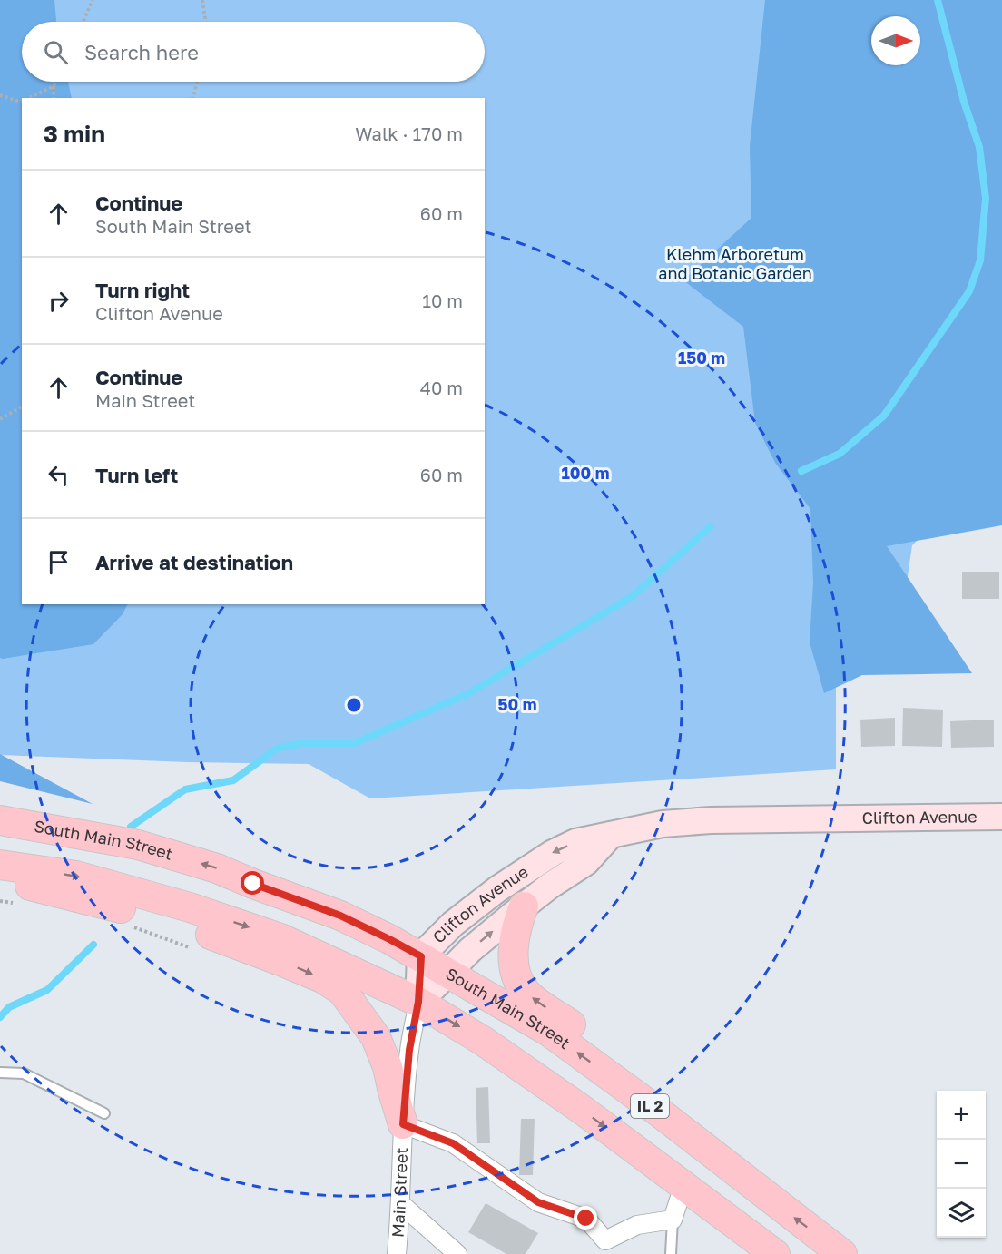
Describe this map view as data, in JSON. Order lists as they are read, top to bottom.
{
  "streets": {
    "main road": ["South Main Street", "IL 2"],
    "street": ["Clifton Avenue", "Main Street"]
  },
  "crossings": [
    ["Clifton Avenue", "South Main Street"],
    ["Clifton Avenue", "IL 2"],
    ["Clifton Avenue", "Main Street"],
    ["IL 2", "Main Street"]
  ],
  "parks": ["Klehm Arboretum and Botanic Garden"],
  "north": "right",
  "page": {
    "search": "Search here",
    "heading": ["3 min", "Walk · 170 m"],
    "list": [
      ["Continue", "South Main Street", "60 m"],
      ["Turn right", "Clifton Avenue", "10 m"],
      ["Continue", "Main Street", "40 m"],
      ["Turn left", "60 m"],
      "Arrive at destination"
    ],
    "map_buttons": ["+", "−"]
  },
  "rings": ["150 m", "100 m", "50 m"]
}
